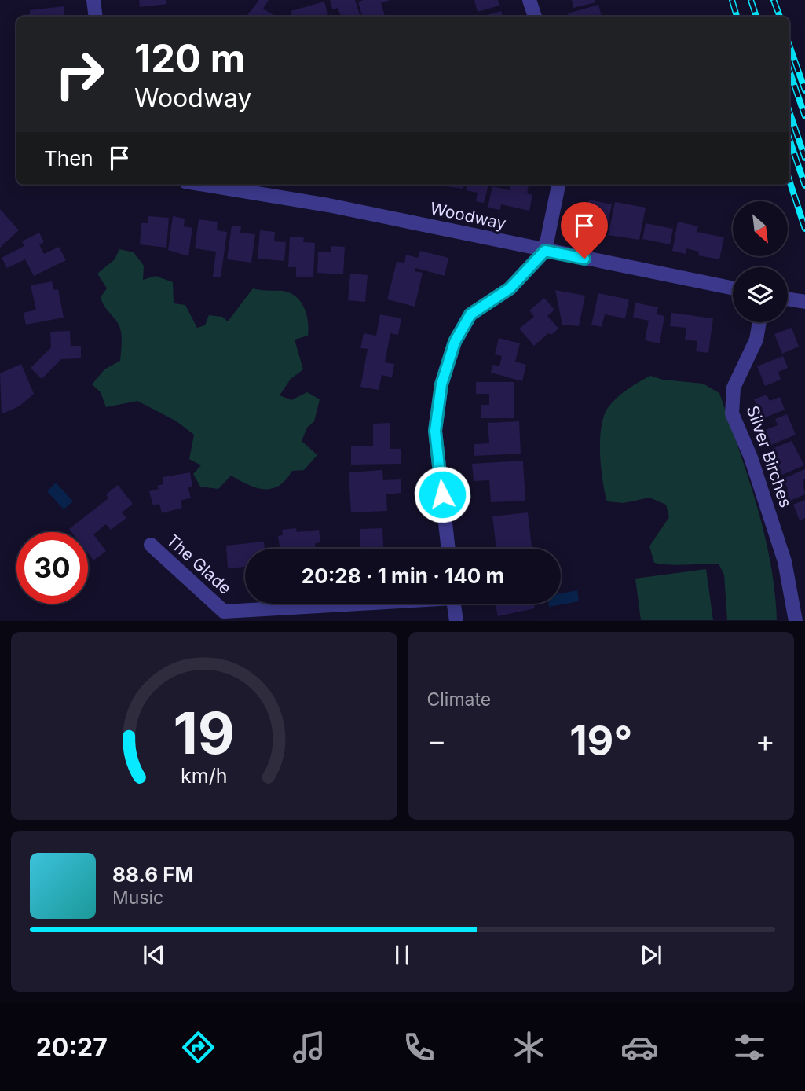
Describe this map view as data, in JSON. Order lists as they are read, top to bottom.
{
  "streets": {
    "street": ["Woodway", "Silver Birches", "The Glade"]
  },
  "north": "bottom right",
  "page": {
    "turn": ["120 m", "Woodway"],
    "then": "Then",
    "limit": "30",
    "trip": "20:28 · 1 min · 140 m",
    "tile": "Climate",
    "heat": ["−", "19°", "+"],
    "song": ["88.6 FM", "Music"],
    "tabs": "20:27",
    "gauge": ["19", "km/h"]
  }
}
